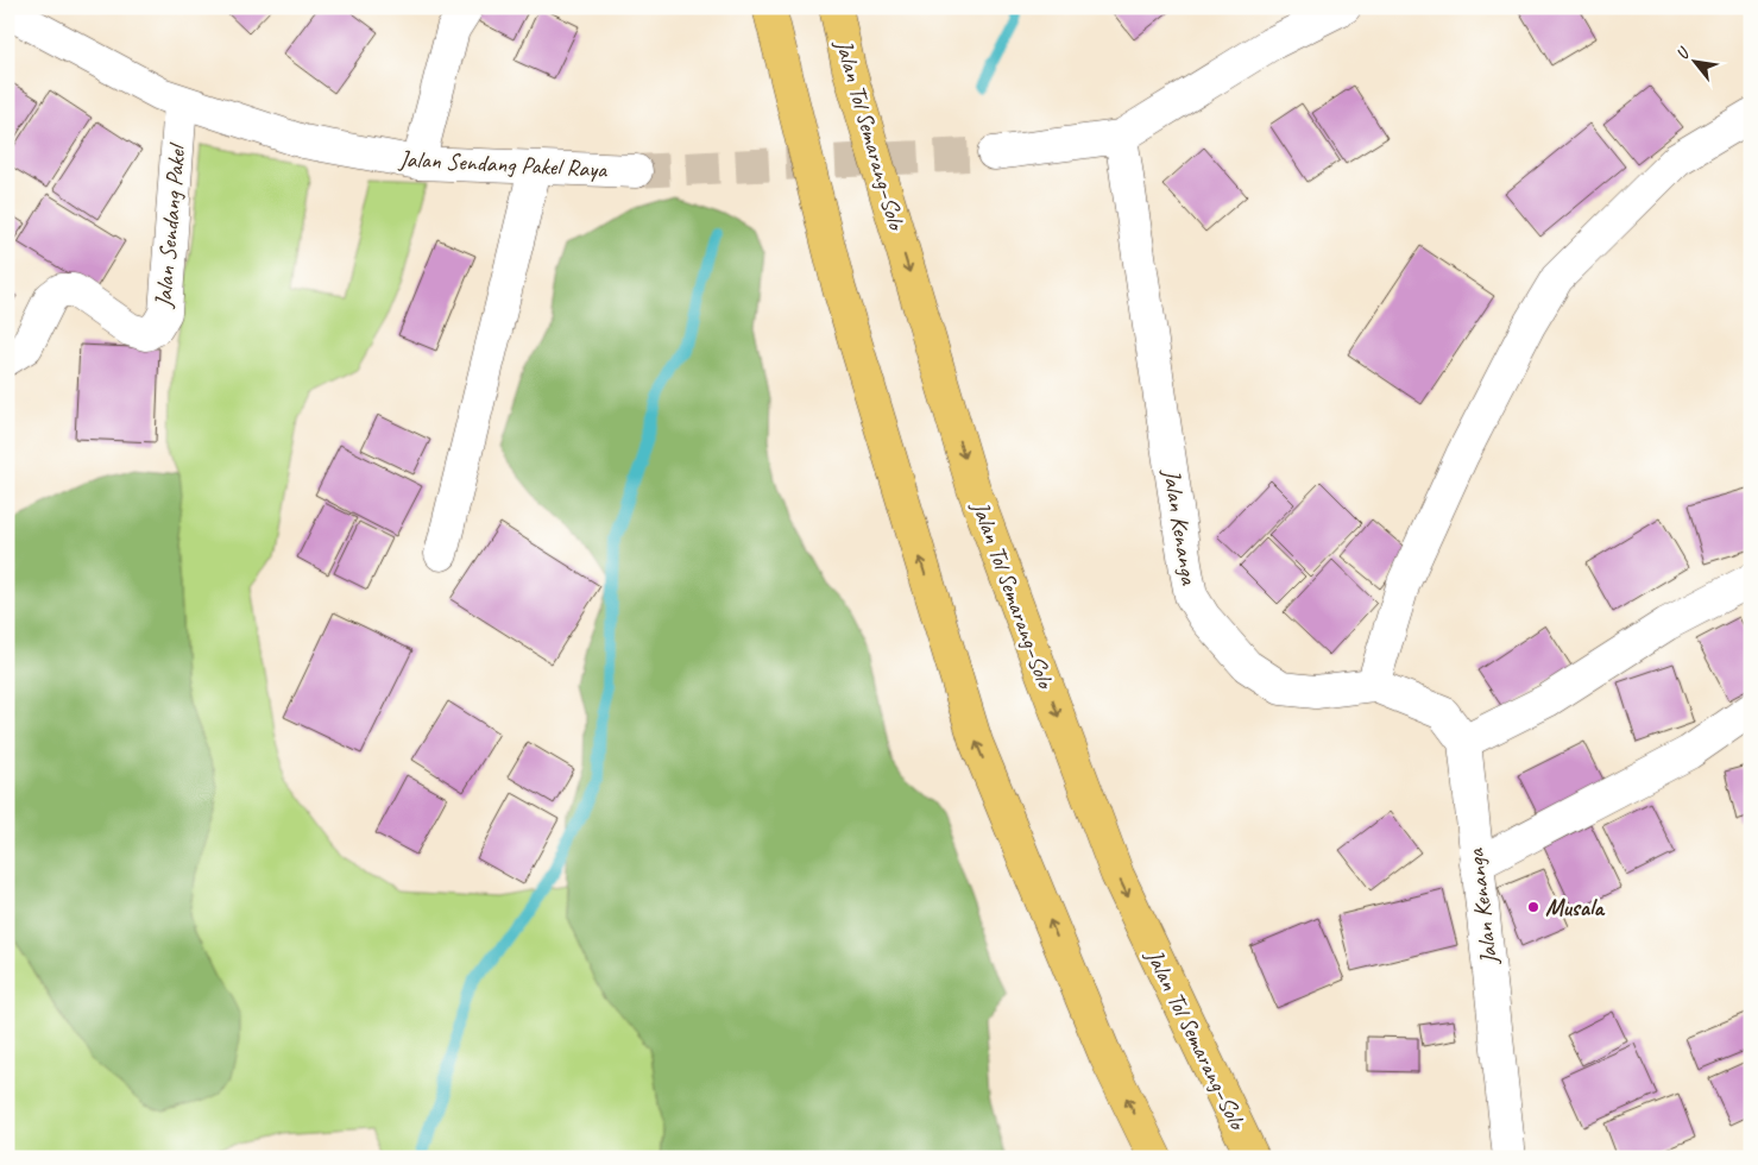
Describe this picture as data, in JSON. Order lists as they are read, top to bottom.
{
  "streets": {
    "highway": ["Jalan Tol Semarang–Solo"],
    "street": ["Jalan Sendang Pakel Raya", "Jalan Sendang Pakel", "Jalan Kenanga"]
  },
  "crossings": [
    ["Jalan Sendang Pakel Raya", "Jalan Sendang Pakel"]
  ],
  "places": ["Musala"],
  "north": "top left"
}
